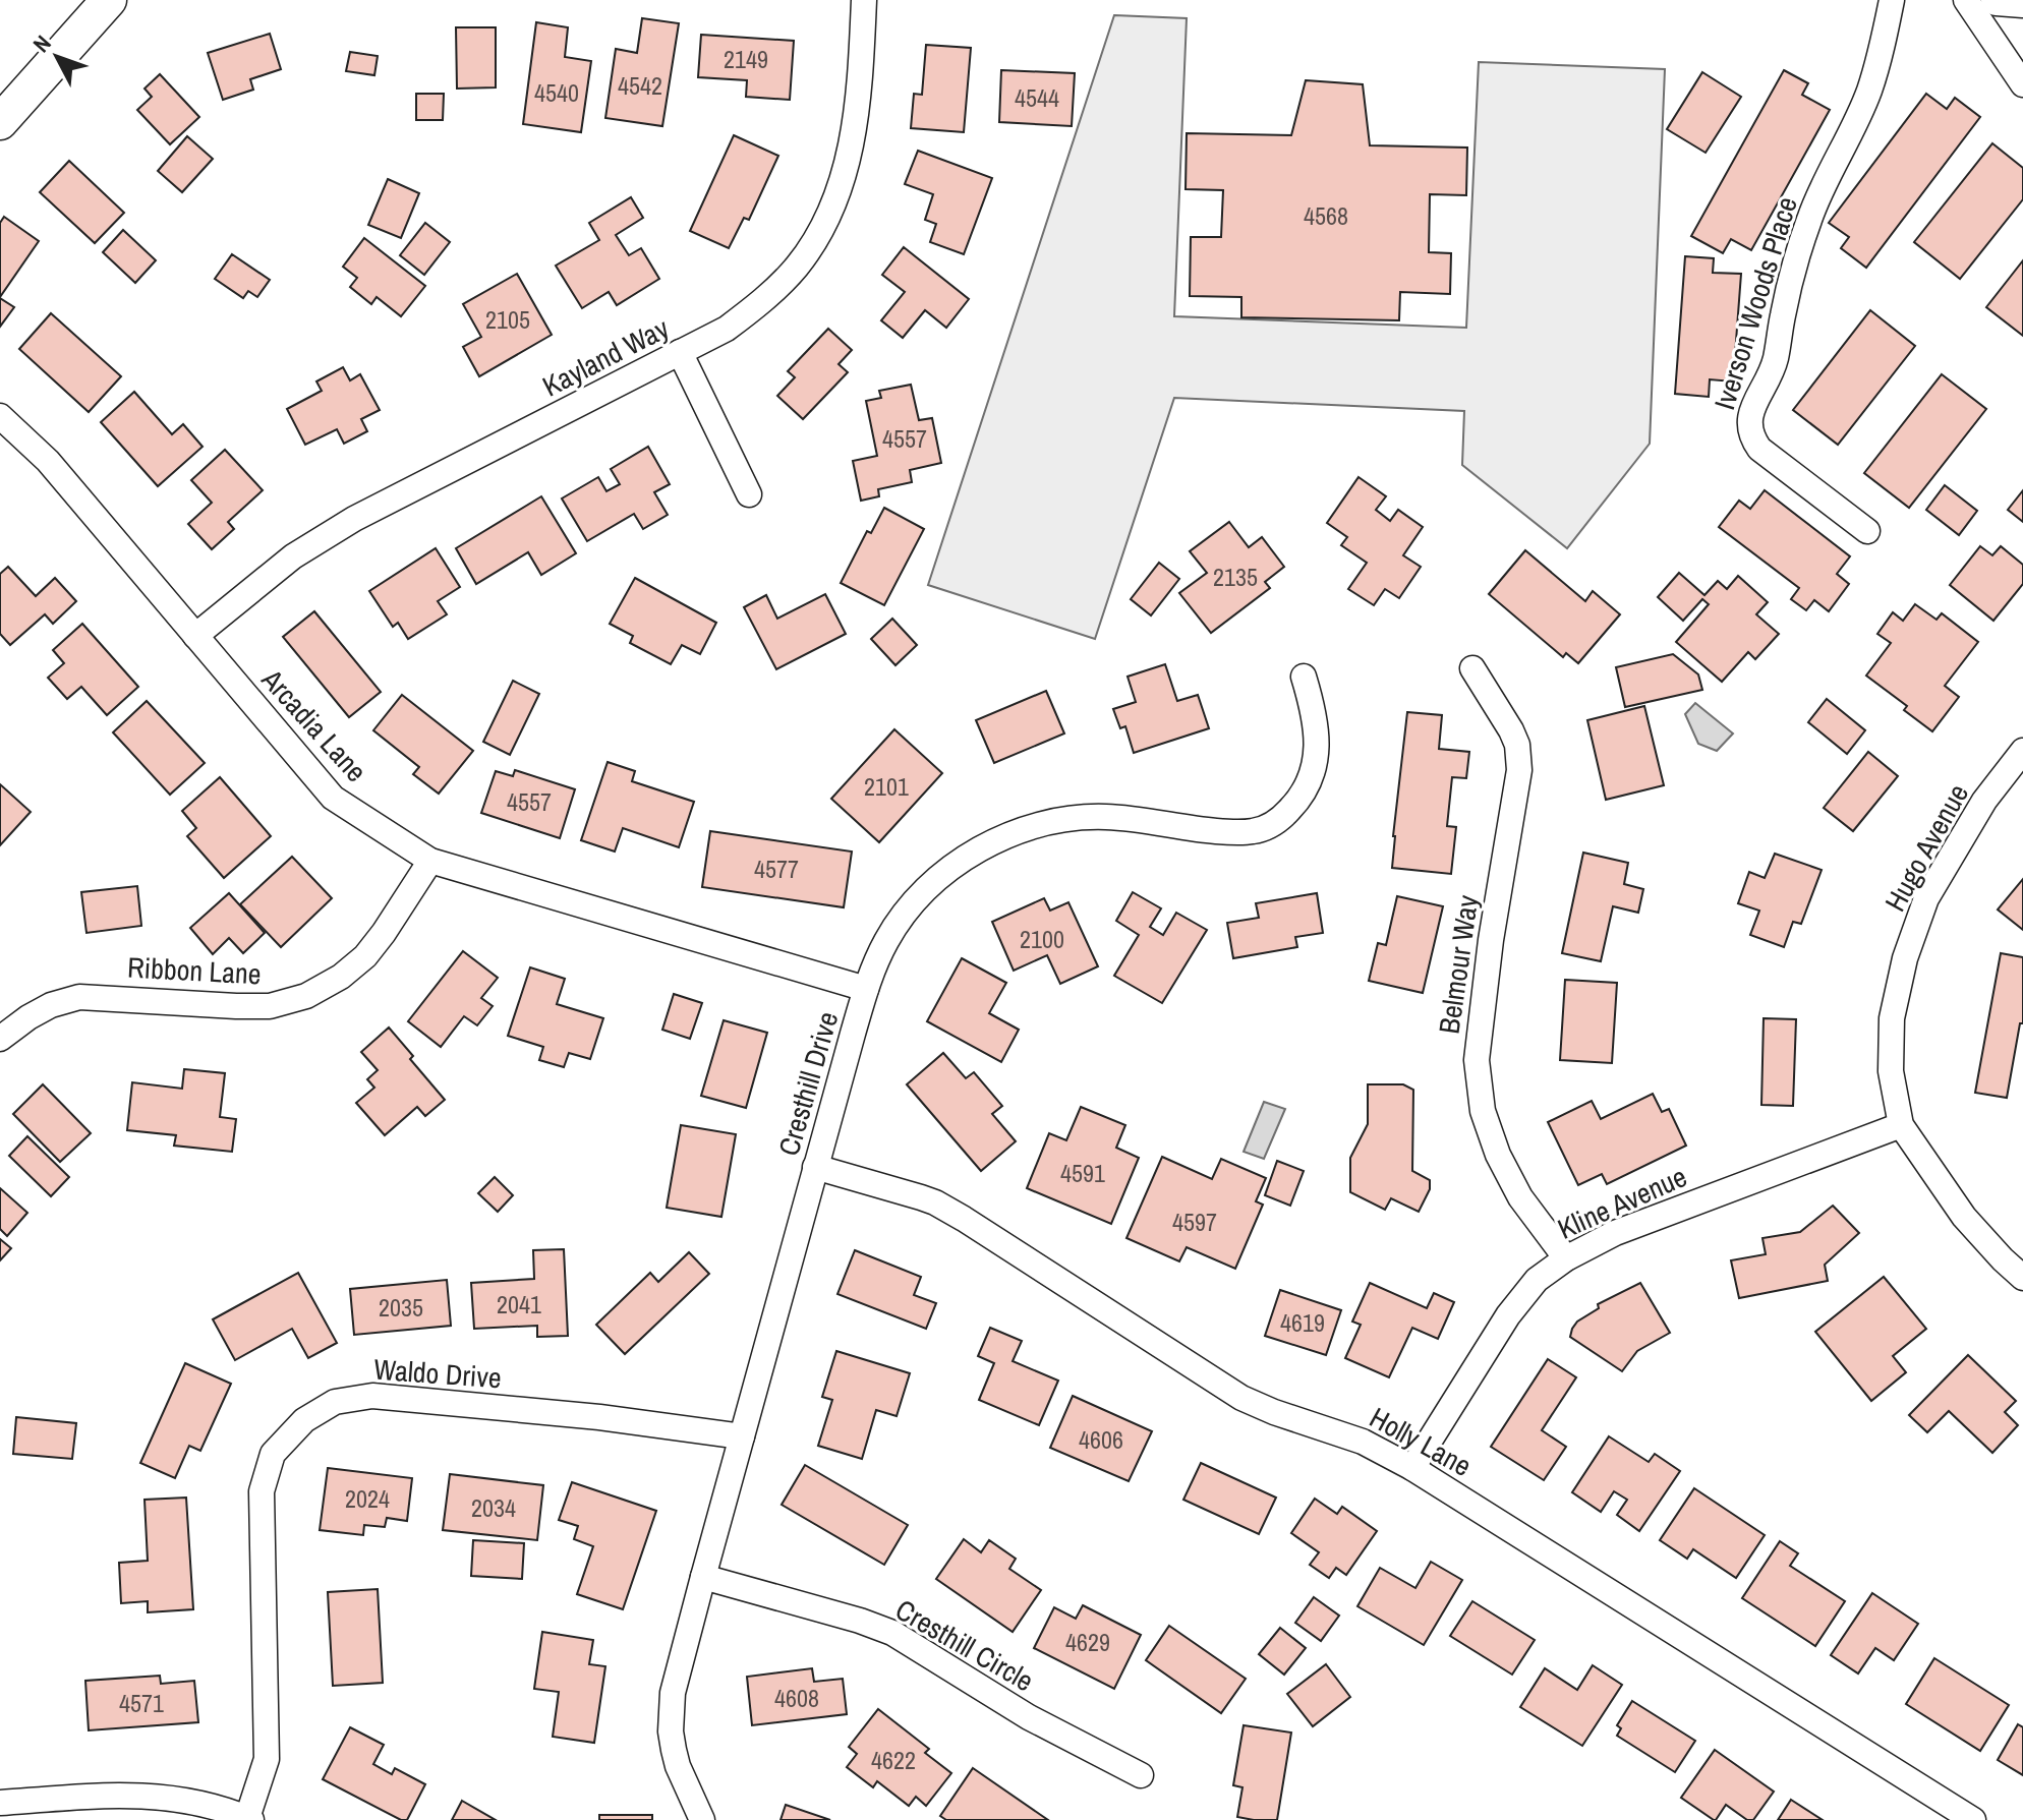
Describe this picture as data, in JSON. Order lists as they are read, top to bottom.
{
  "streets": {
    "street": [
      "Iverson Woods Place",
      "Kayland Way",
      "Arcadia Lane",
      "Hugo Avenue",
      "Belmour Way",
      "Ribbon Lane",
      "Cresthill Drive",
      "Kline Avenue",
      "Waldo Drive",
      "Holly Lane",
      "Cresthill Circle"
    ]
  },
  "crossings": [
    ["Kayland Way", "Arcadia Lane"],
    ["Arcadia Lane", "Ribbon Lane"],
    ["Arcadia Lane", "Cresthill Drive"],
    ["Hugo Avenue", "Kline Avenue"],
    ["Belmour Way", "Kline Avenue"],
    ["Cresthill Drive", "Waldo Drive"],
    ["Cresthill Drive", "Holly Lane"],
    ["Cresthill Drive", "Cresthill Circle"],
    ["Kline Avenue", "Holly Lane"]
  ],
  "house_numbers": [
    "2149",
    "4542",
    "4540",
    "4544",
    "4568",
    "2105",
    "4557",
    "2135",
    "2101",
    "4557",
    "4577",
    "2100",
    "4591",
    "4597",
    "2041",
    "2035",
    "4619",
    "4606",
    "2024",
    "2034",
    "4629",
    "4608",
    "4571",
    "4622"
  ],
  "north": "top left"
}
